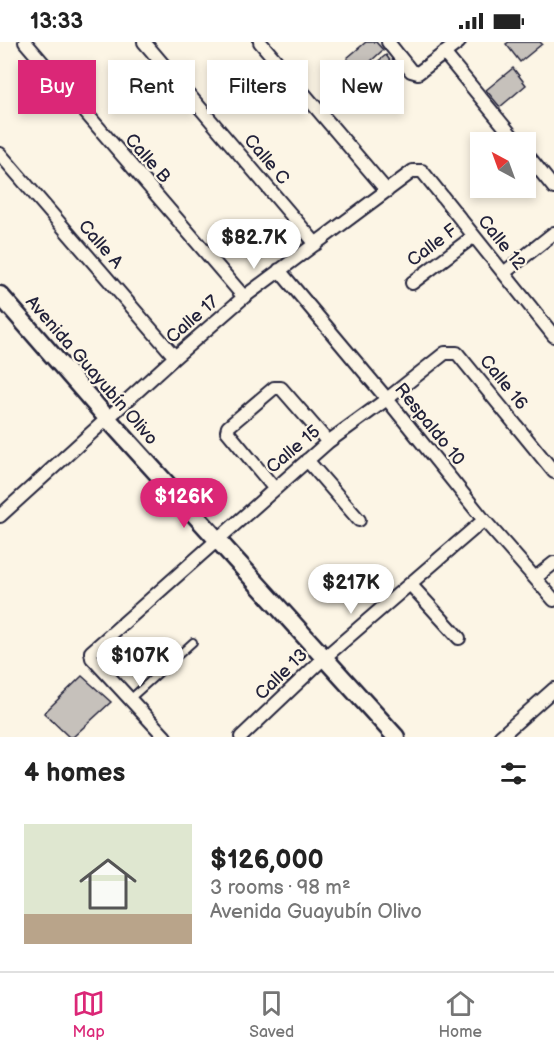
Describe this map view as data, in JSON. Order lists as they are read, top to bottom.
{
  "streets": {
    "main road": ["Avenida Guayubín Olivo"],
    "street": [
      "Calle B",
      "Calle C",
      "Calle 12",
      "Calle A",
      "Calle F",
      "Calle 17",
      "Calle 16",
      "Respaldo 10",
      "Calle 15",
      "Calle 13"
    ]
  },
  "crossings": [
    ["Calle B", "Calle 17"],
    ["Calle C", "Calle 17"],
    ["Calle 12", "Calle F"],
    ["Calle 12", "Calle 17"],
    ["Calle A", "Calle 17"],
    ["Calle 17", "Avenida Guayubín Olivo"],
    ["Calle 17", "Respaldo 10"],
    ["Avenida Guayubín Olivo", "Calle 15"],
    ["Avenida Guayubín Olivo", "Calle 13"],
    ["Calle 16", "Respaldo 10"],
    ["Calle 16", "Calle 15"],
    ["Respaldo 10", "Calle 15"],
    ["Respaldo 10", "Calle 13"]
  ],
  "north": "top left",
  "page": {
    "status": "13:33",
    "chip": [
      "Buy",
      "Rent",
      "Filters",
      "New"
    ],
    "price": [
      "$82.7K",
      "$126K",
      "$217K",
      "$107K"
    ],
    "heading": "4 homes",
    "list": [
      {
        "name": "$126,000",
        "note": "3 rooms · 98 m² · Avenida Guayubín Olivo"
      }
    ],
    "tabs": ["Map", "Saved", "Home"]
  }
}
